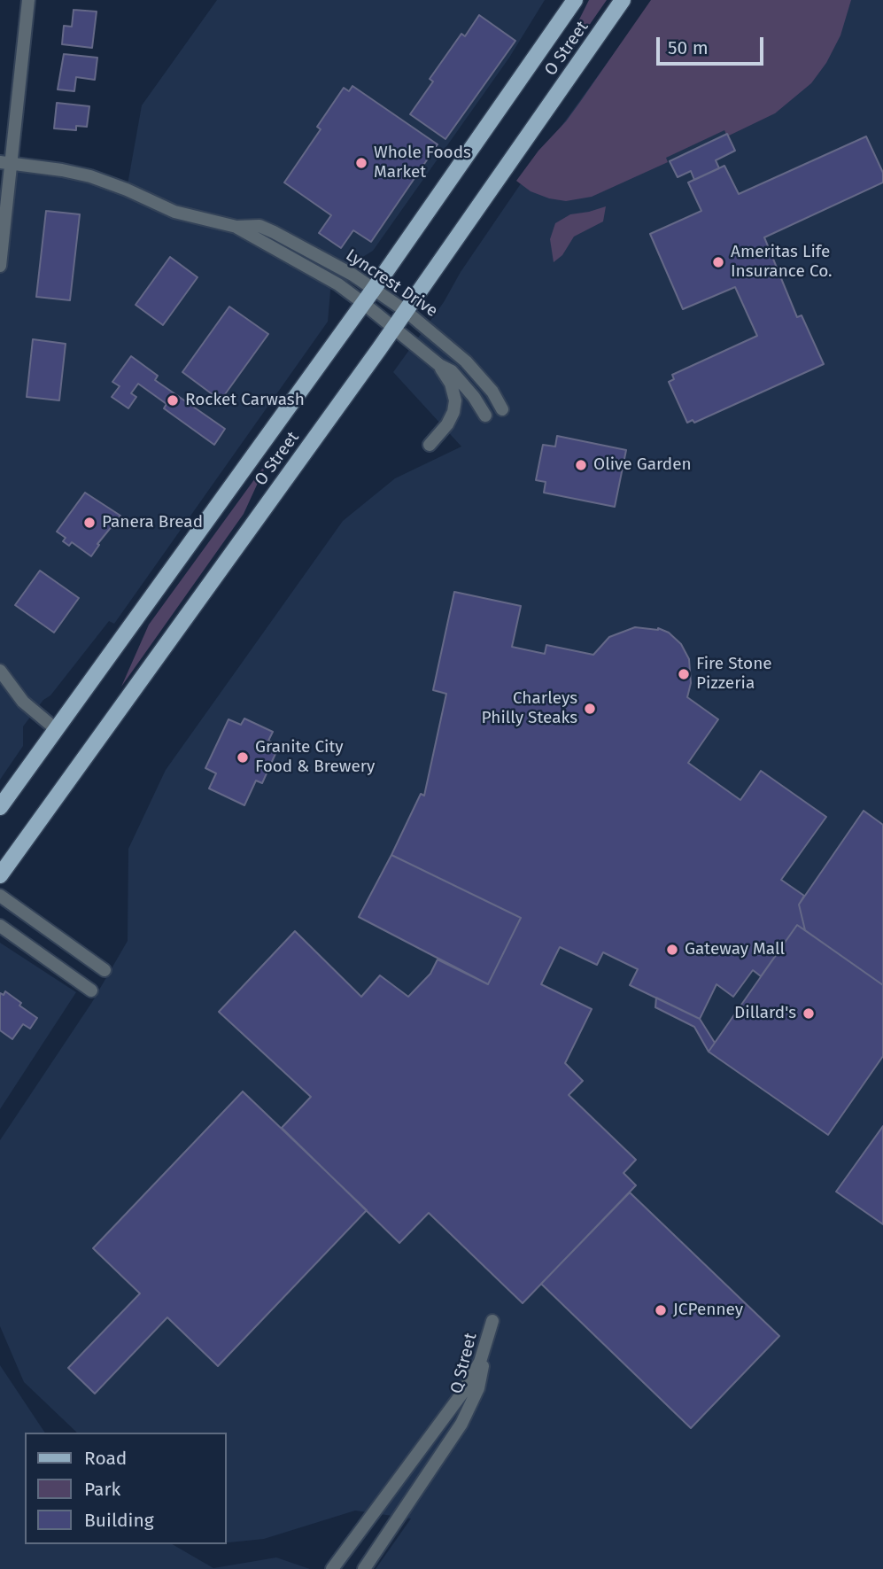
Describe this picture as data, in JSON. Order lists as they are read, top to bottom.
{
  "streets": {
    "main road": ["O Street"],
    "street": ["Lyncrest Drive", "Q Street"]
  },
  "crossings": [
    ["O Street", "Lyncrest Drive"]
  ],
  "places": [
    "Whole Foods Market",
    "Ameritas Life Insurance Co.",
    "Rocket Carwash",
    "Olive Garden",
    "Panera Bread",
    "Fire Stone Pizzeria",
    "Charleys Philly Steaks",
    "Granite City Food & Brewery",
    "Gateway Mall",
    "Dillard's",
    "JCPenney"
  ],
  "legend": ["Road", "Park", "Building"],
  "scale_bar": "50 m"
}
